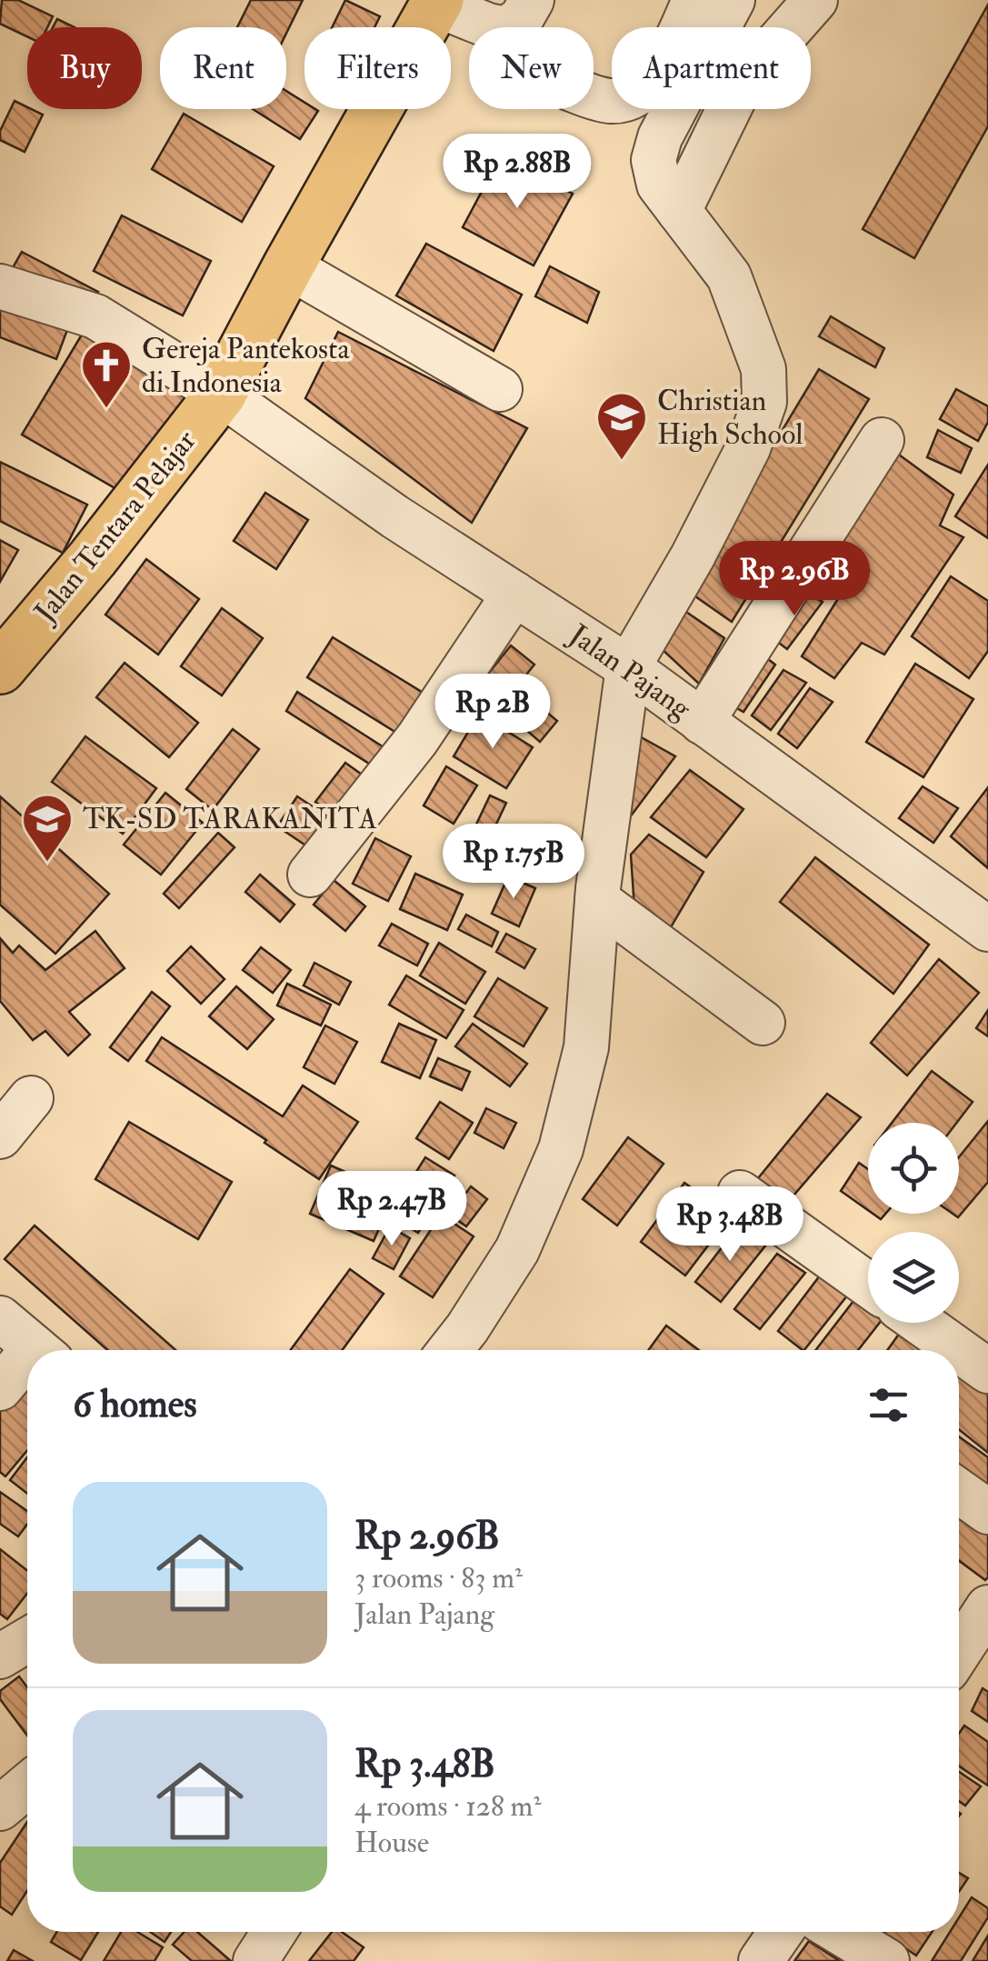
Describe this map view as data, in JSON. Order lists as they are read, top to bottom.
{
  "streets": {
    "main road": ["Jalan Tentara Pelajar"],
    "street": ["Jalan Pajang"]
  },
  "crossings": [
    ["Jalan Tentara Pelajar", "Jalan Pajang"]
  ],
  "places": {
    "church": ["Gereja Pantekosta di Indonesia"],
    "school or university": ["Christian High School", "TK-SD TARAKANITA"]
  },
  "page": {
    "chip": [
      "Buy",
      "Rent",
      "Filters",
      "New",
      "Apartment"
    ],
    "price": [
      "Rp 2.88B",
      "Rp 2.96B",
      "Rp 2B",
      "Rp 1.75B",
      "Rp 2.47B",
      "Rp 3.48B"
    ],
    "heading": "6 homes",
    "list": [
      {
        "name": "Rp 2.96B",
        "note": "3 rooms · 83 m² · Jalan Pajang"
      },
      {
        "name": "Rp 3.48B",
        "note": "4 rooms · 128 m² · House"
      }
    ]
  }
}
